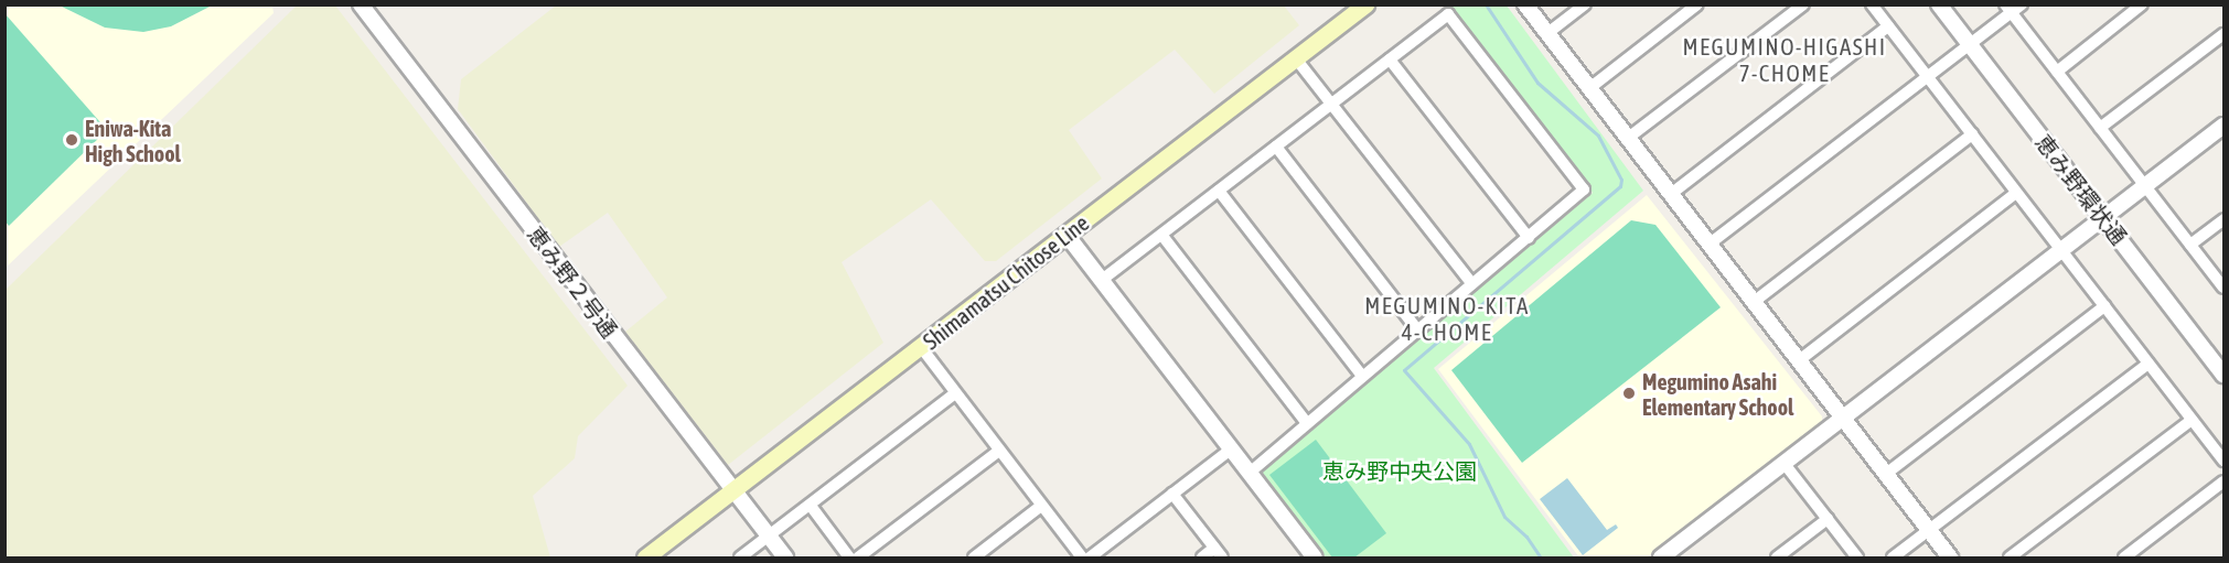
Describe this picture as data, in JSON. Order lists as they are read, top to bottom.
{
  "streets": {
    "main road": ["Shimamatsu Chitose Line"],
    "street": ["恵み野環状通", "恵み野２号通"]
  },
  "crossings": [
    ["恵み野２号通", "Shimamatsu Chitose Line"]
  ],
  "districts": ["MEGUMINO-HIGASHI 7-CHOME", "MEGUMINO-KITA 4-CHOME"],
  "parks": ["恵み野中央公園"],
  "places": ["Eniwa-Kita High School", "Megumino Asahi Elementary School"]
}
